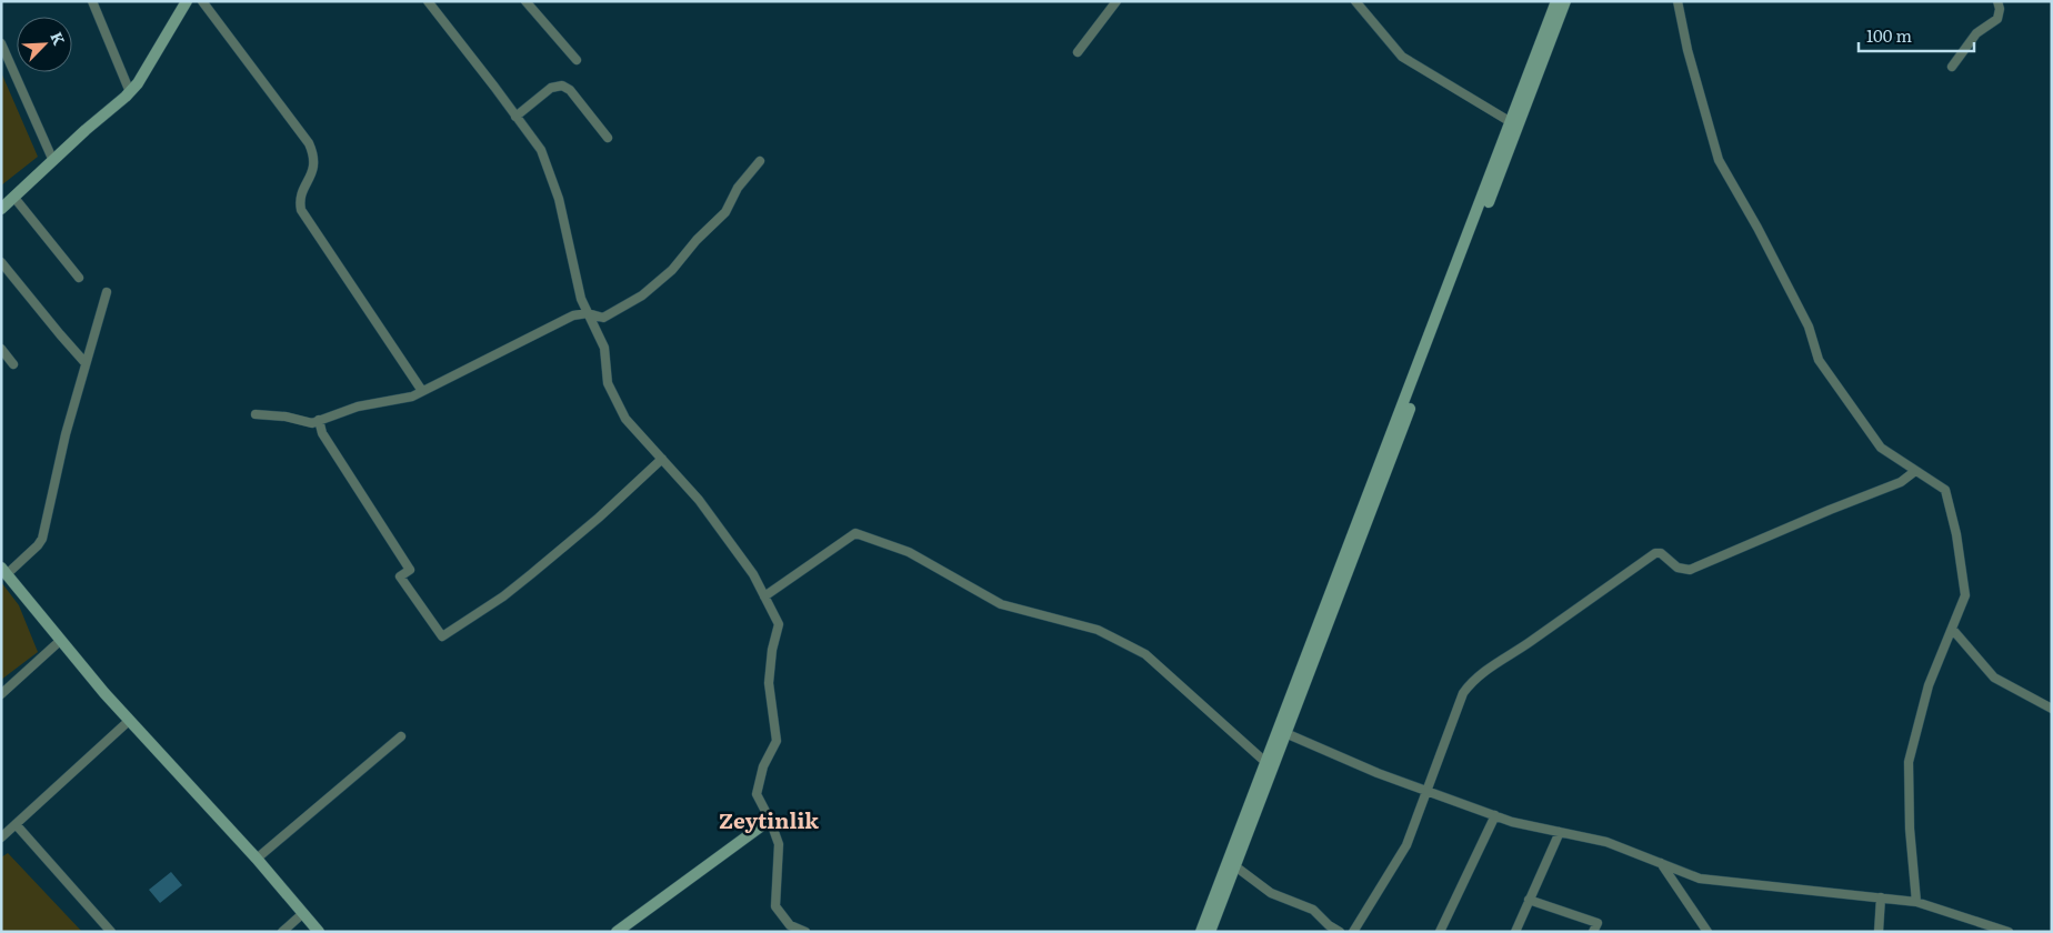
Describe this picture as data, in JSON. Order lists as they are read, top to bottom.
{
  "districts": ["Zeytinlik"],
  "scale_bar": "100 m",
  "north": "top right"
}
